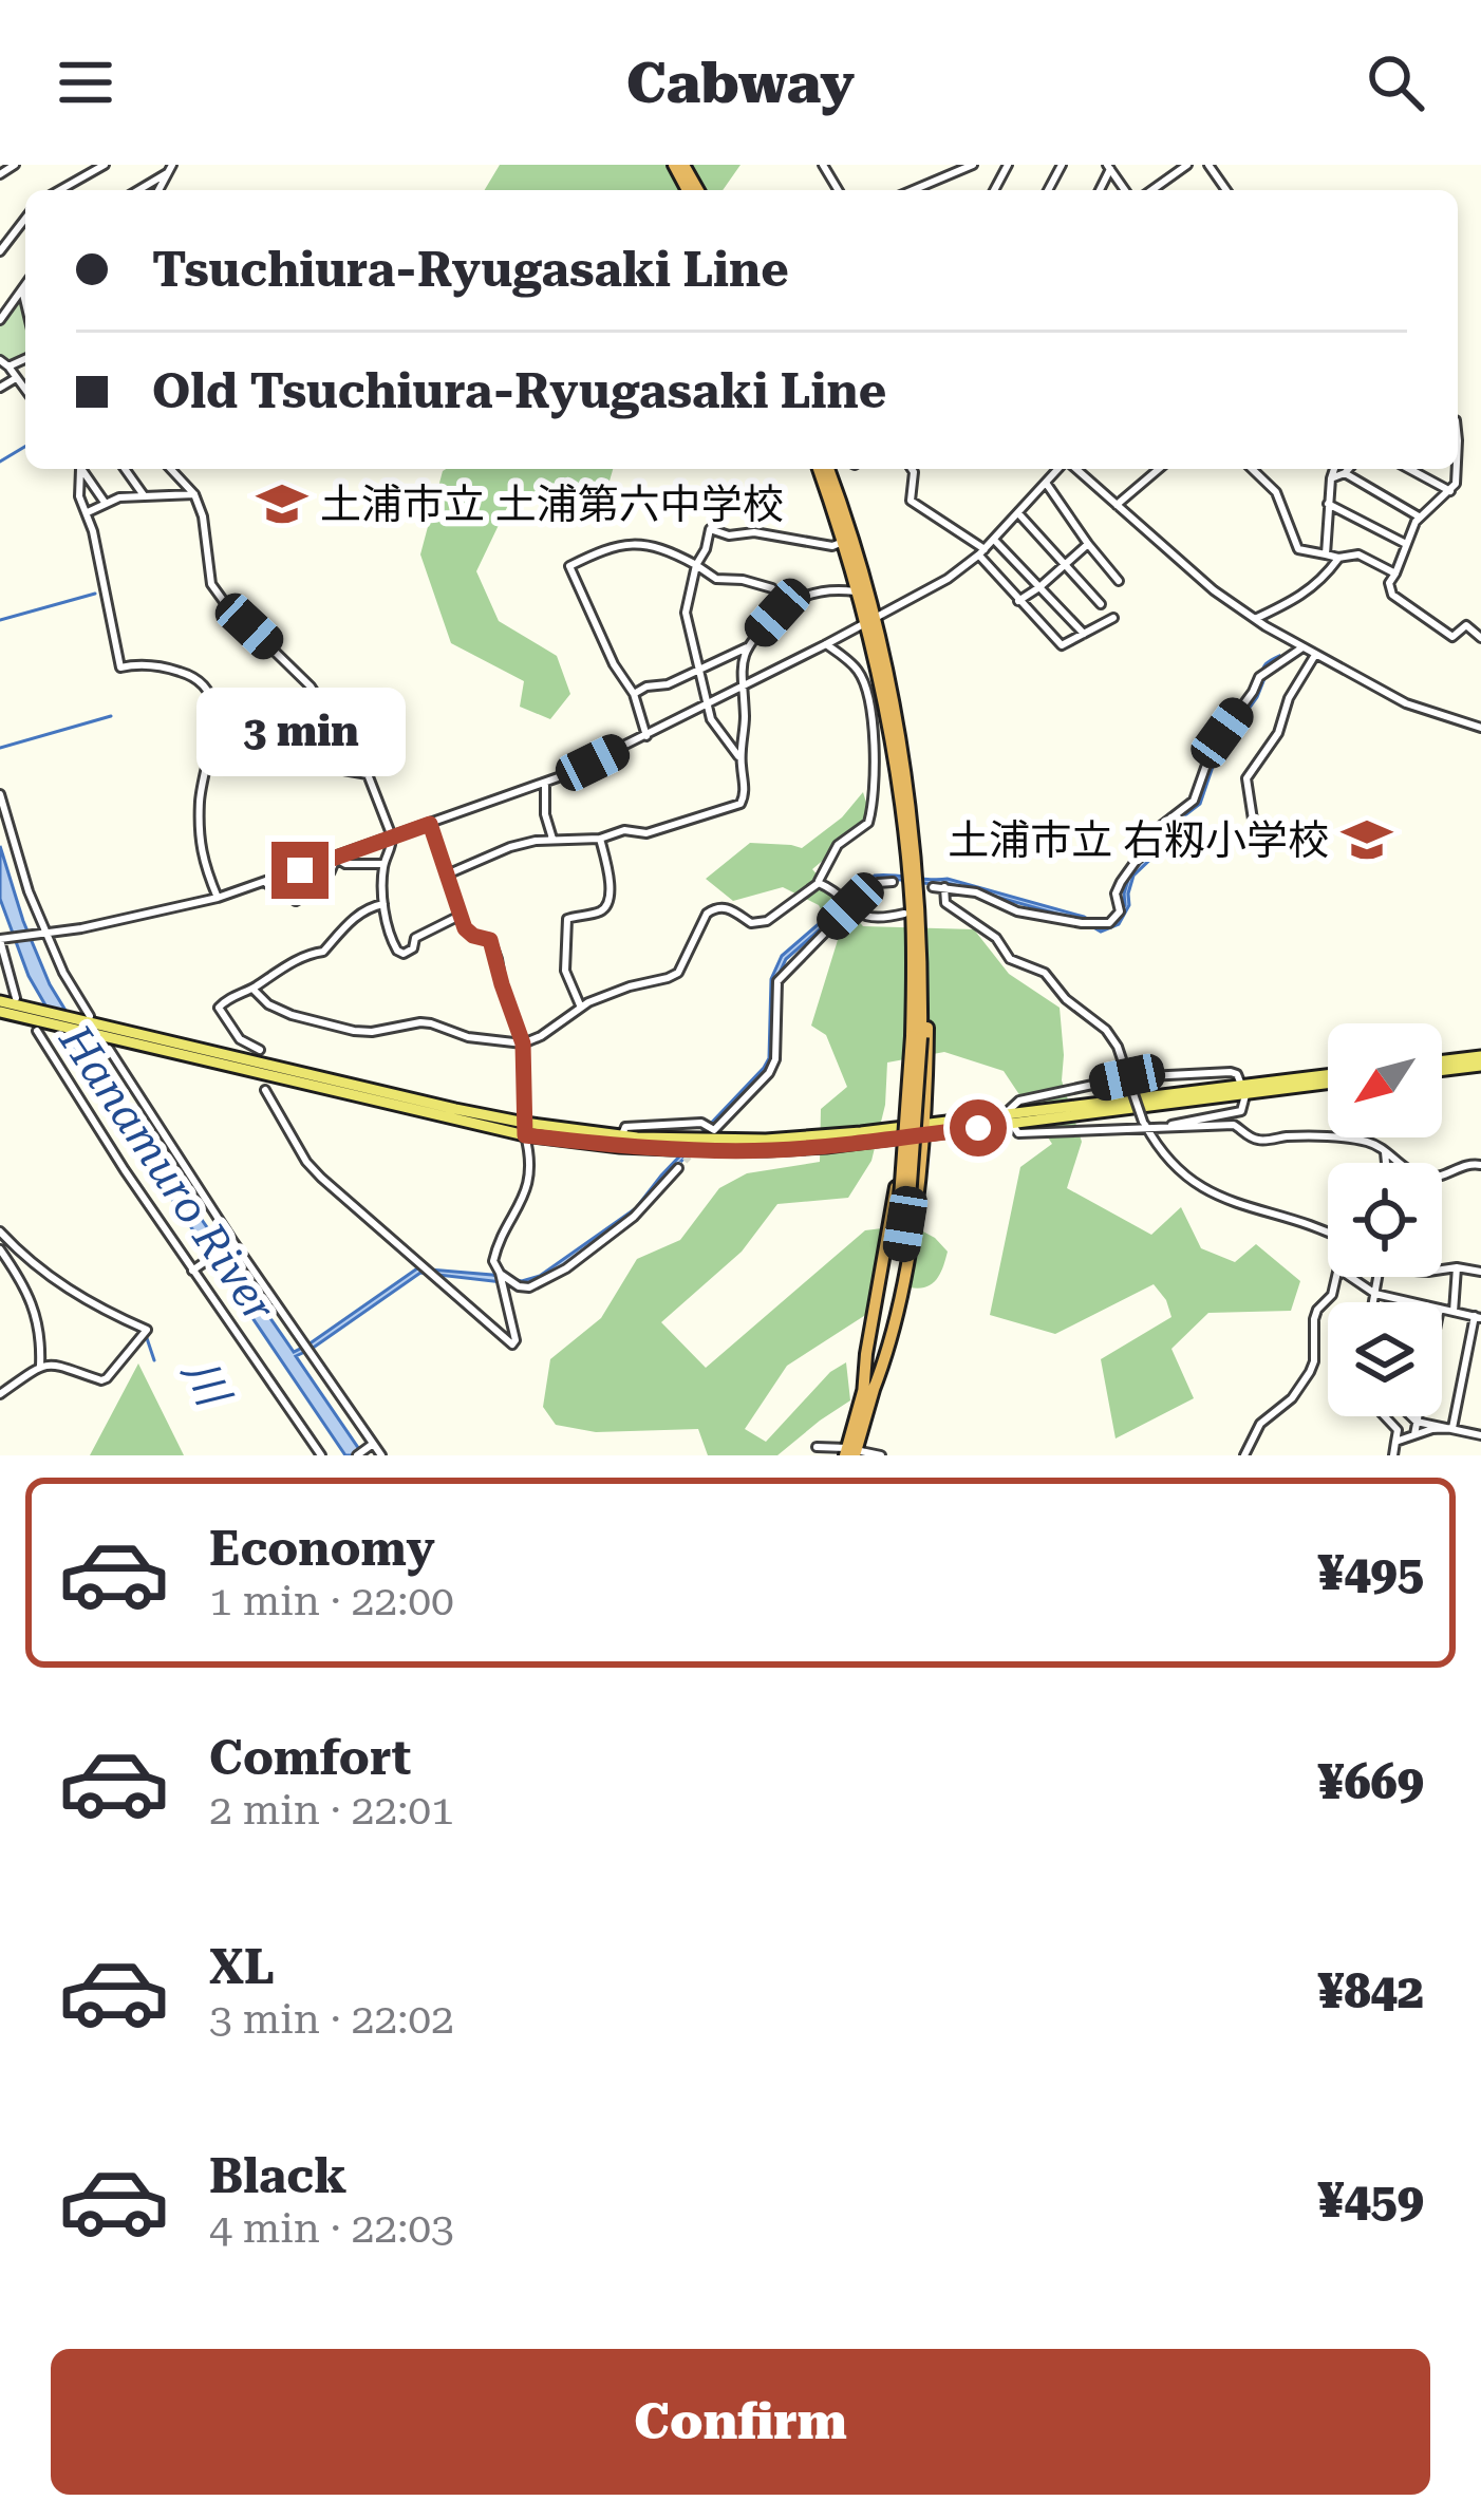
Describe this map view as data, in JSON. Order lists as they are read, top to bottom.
{
  "water": ["Hanamuro River", "川"],
  "places": {
    "school or university": ["土浦市立 土浦第六中学校", "土浦市立 右籾小学校"]
  },
  "north": "bottom left",
  "page": {
    "header": "Cabway",
    "banner": ["Tsuchiura-Ryugasaki Line", "Old Tsuchiura-Ryugasaki Line"],
    "bubble": "3 min",
    "list": [
      {
        "name": "Economy",
        "note": "1 min · 22:00",
        "value": "¥495"
      },
      {
        "name": "Comfort",
        "note": "2 min · 22:01",
        "value": "¥669"
      },
      {
        "name": "XL",
        "note": "3 min · 22:02",
        "value": "¥842"
      },
      {
        "name": "Black",
        "note": "4 min · 22:03",
        "value": "¥459"
      }
    ],
    "buttons": "Confirm"
  }
}
